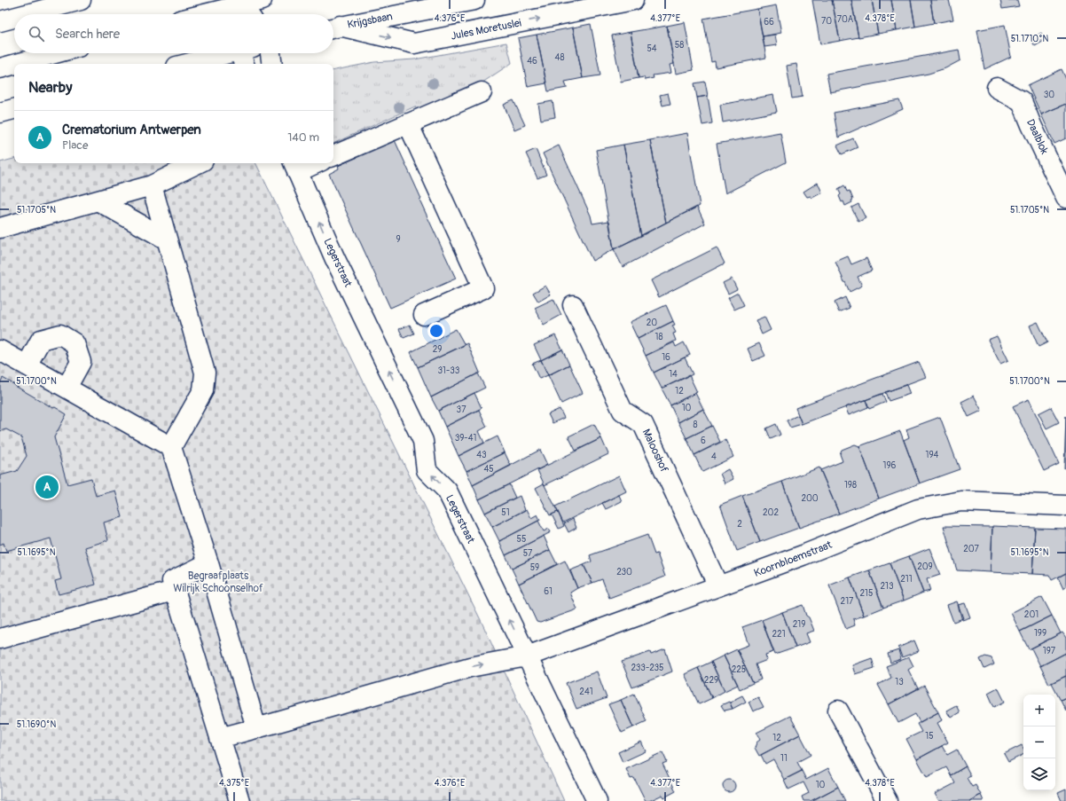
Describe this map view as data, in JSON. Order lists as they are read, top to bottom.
{
  "streets": {
    "street": [
      "Krijgsbaan",
      "Jules Moretuslei",
      "Daalblok",
      "Legerstraat",
      "Malooshof",
      "Koornbloemstraat"
    ]
  },
  "crossings": [
    ["Krijgsbaan", "Jules Moretuslei"],
    ["Legerstraat", "Koornbloemstraat"],
    ["Malooshof", "Koornbloemstraat"]
  ],
  "one_way": ["Legerstraat"],
  "parks": ["Begraafplaats Wilrijk Schoonselhof"],
  "house_numbers": [
    "70A",
    "70",
    "66",
    "58",
    "54",
    "48",
    "46",
    "30",
    "9",
    "20",
    "18",
    "29",
    "16",
    "31-33",
    "14",
    "12",
    "10",
    "37",
    "8",
    "39-41",
    "6",
    "43",
    "194",
    "4",
    "196",
    "45",
    "198",
    "200",
    "51",
    "202",
    "2",
    "55",
    "207",
    "57",
    "209",
    "59",
    "230",
    "211",
    "213",
    "61",
    "215",
    "217",
    "201",
    "219",
    "199",
    "221",
    "197",
    "233-235",
    "225",
    "229",
    "13",
    "241",
    "15",
    "12",
    "11",
    "10"
  ],
  "page": {
    "search": "Search here",
    "heading": "Nearby",
    "list": [
      {
        "mark": "A",
        "name": "Crematorium Antwerpen",
        "note": "Place",
        "value": "140 m"
      }
    ],
    "pins": "A",
    "map_buttons": ["+", "−"]
  },
  "coordinates": [
    "4.376°E",
    "4.377°E",
    "4.378°E",
    "51.1710°N",
    "51.1705°N",
    "51.1700°N",
    "51.1695°N",
    "51.1690°N",
    "4.375°E"
  ]
}
